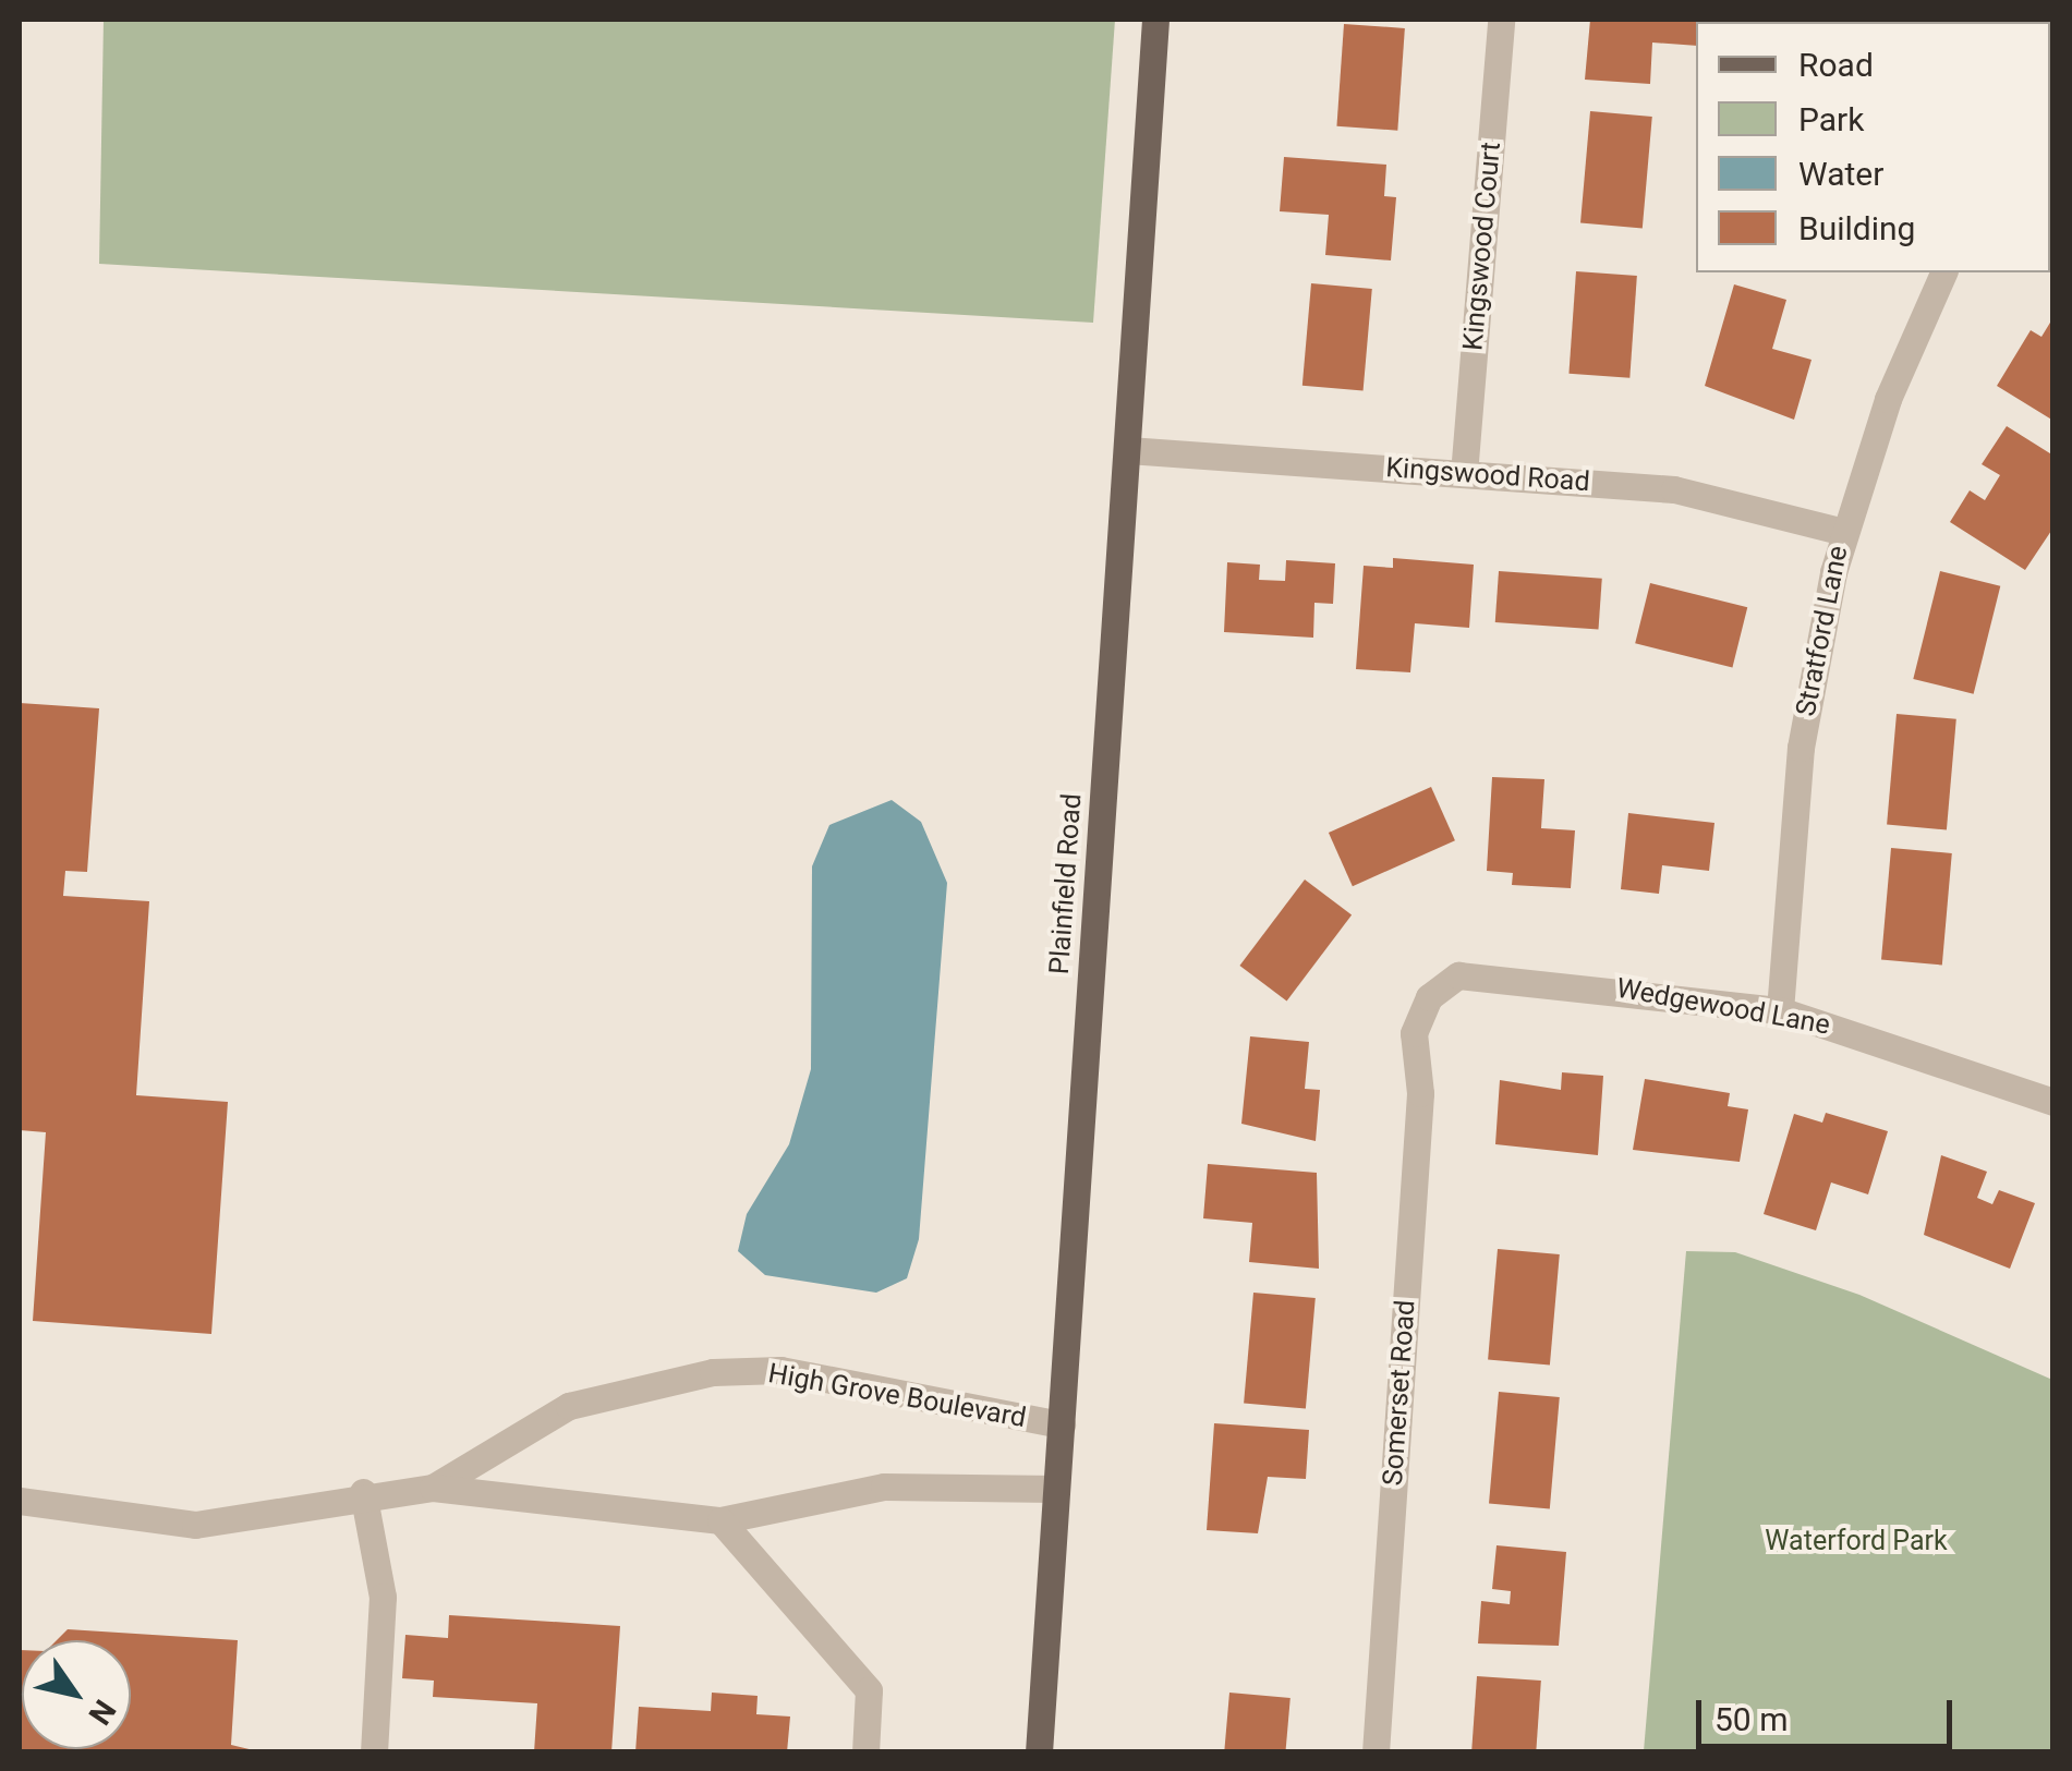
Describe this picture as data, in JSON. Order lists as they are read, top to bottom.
{
  "streets": {
    "main road": ["Plainfield Road"],
    "street": [
      "Kingswood Court",
      "Kingswood Road",
      "Stratford Lane",
      "Wedgewood Lane",
      "Somerset Road",
      "High Grove Boulevard"
    ]
  },
  "crossings": [
    ["Kingswood Court", "Kingswood Road"],
    ["Kingswood Road", "Stratford Lane"],
    ["Kingswood Road", "Plainfield Road"],
    ["Stratford Lane", "Wedgewood Lane"],
    ["Plainfield Road", "High Grove Boulevard"],
    ["Wedgewood Lane", "Somerset Road"]
  ],
  "parks": ["Waterford Park"],
  "legend": [
    "Road",
    "Park",
    "Water",
    "Building"
  ],
  "scale_bar": "50 m",
  "north": "bottom right"
}
